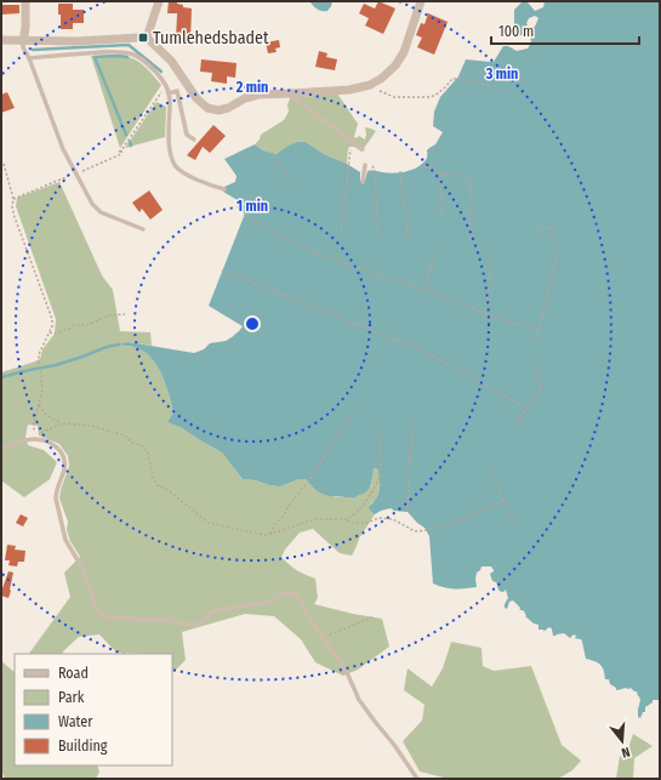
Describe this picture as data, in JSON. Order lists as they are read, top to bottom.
{
  "places": {
    "transit": ["Tumlehedsbadet"]
  },
  "legend": [
    "Road",
    "Park",
    "Water",
    "Building"
  ],
  "scale_bar": "100 m",
  "north": "bottom",
  "rings": ["3 min", "2 min", "1 min"]
}
